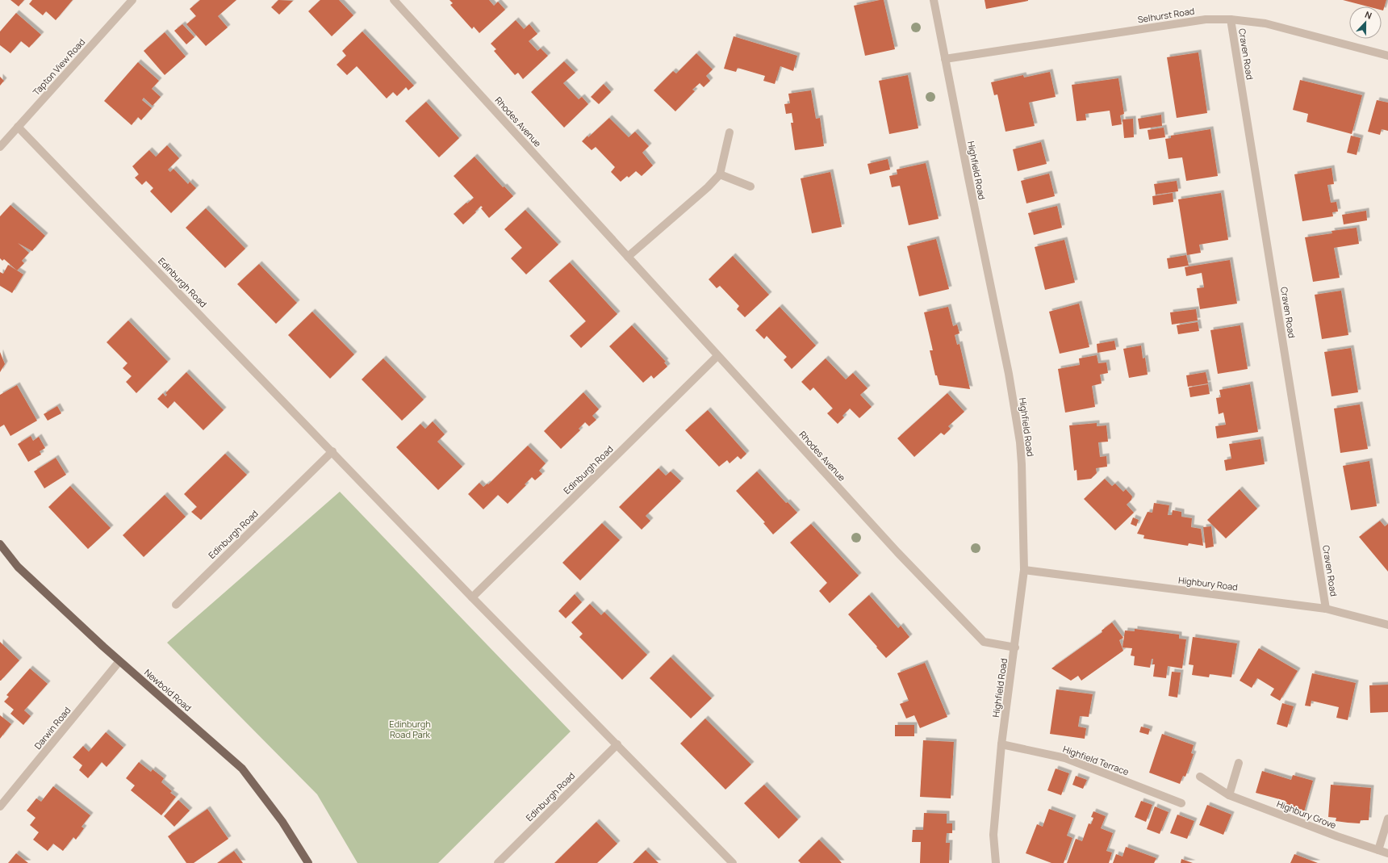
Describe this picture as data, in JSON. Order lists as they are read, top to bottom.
{
  "streets": {
    "main road": ["Newbold Road"],
    "street": [
      "Selhurst Road",
      "Craven Road",
      "Tapton View Road",
      "Rhodes Avenue",
      "Highfield Road",
      "Edinburgh Road",
      "Highbury Road",
      "Darwin Road",
      "Highfield Terrace",
      "Highbury Grove"
    ]
  },
  "crossings": [
    ["Selhurst Road", "Craven Road"],
    ["Selhurst Road", "Highfield Road"],
    ["Craven Road", "Highbury Road"],
    ["Tapton View Road", "Edinburgh Road"],
    ["Rhodes Avenue", "Highfield Road"],
    ["Rhodes Avenue", "Edinburgh Road"],
    ["Highfield Road", "Highbury Road"],
    ["Highfield Road", "Highfield Terrace"],
    ["Newbold Road", "Darwin Road"]
  ],
  "parks": ["Edinburgh Road Park"],
  "north": "top"
}
